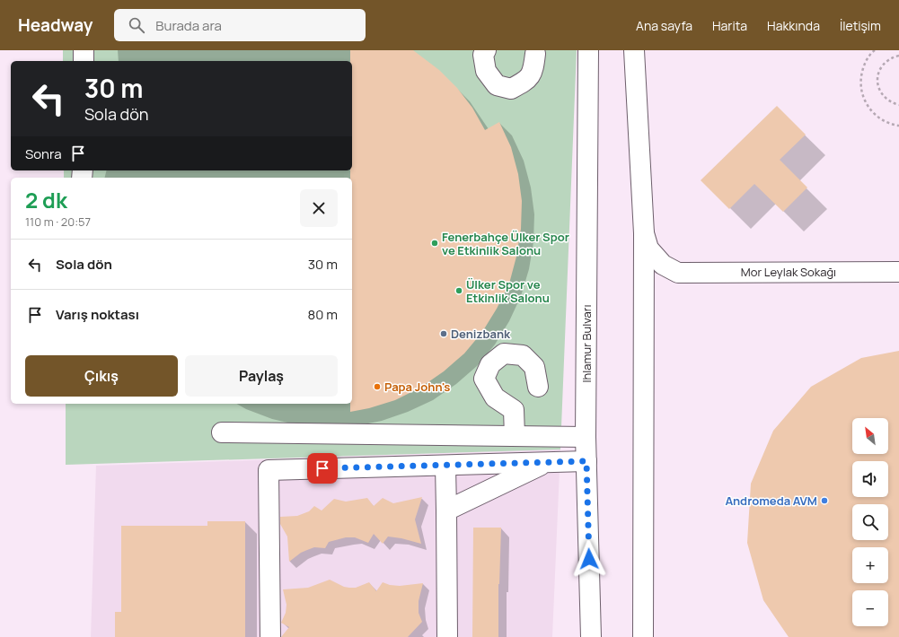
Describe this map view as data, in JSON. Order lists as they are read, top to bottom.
{
  "streets": {
    "main road": ["Mor Leylak Sokağı", "Ihlamur Bulvarı"]
  },
  "places": [
    "Fenerbahçe Ülker Spor ve Etkinlik Salonu",
    "Ülker Spor ve Etkinlik Salonu",
    "Denizbank",
    "Papa John's",
    "Andromeda AVM"
  ],
  "north": "top left",
  "page": {
    "header": "Headway",
    "search": "Burada ara",
    "nav": [
      "Ana sayfa",
      "Harita",
      "Hakkında",
      "İletişim"
    ],
    "turn": ["30 m", "Sola dön"],
    "then": "Sonra",
    "heading": ["2 dk", "110 m · 20:57"],
    "list": [
      {
        "name": "Sola dön",
        "value": "30 m"
      },
      {
        "name": "Varış noktası",
        "value": "80 m"
      }
    ],
    "buttons": ["Çıkış", "Paylaş"],
    "map_buttons": ["+", "−"]
  }
}
